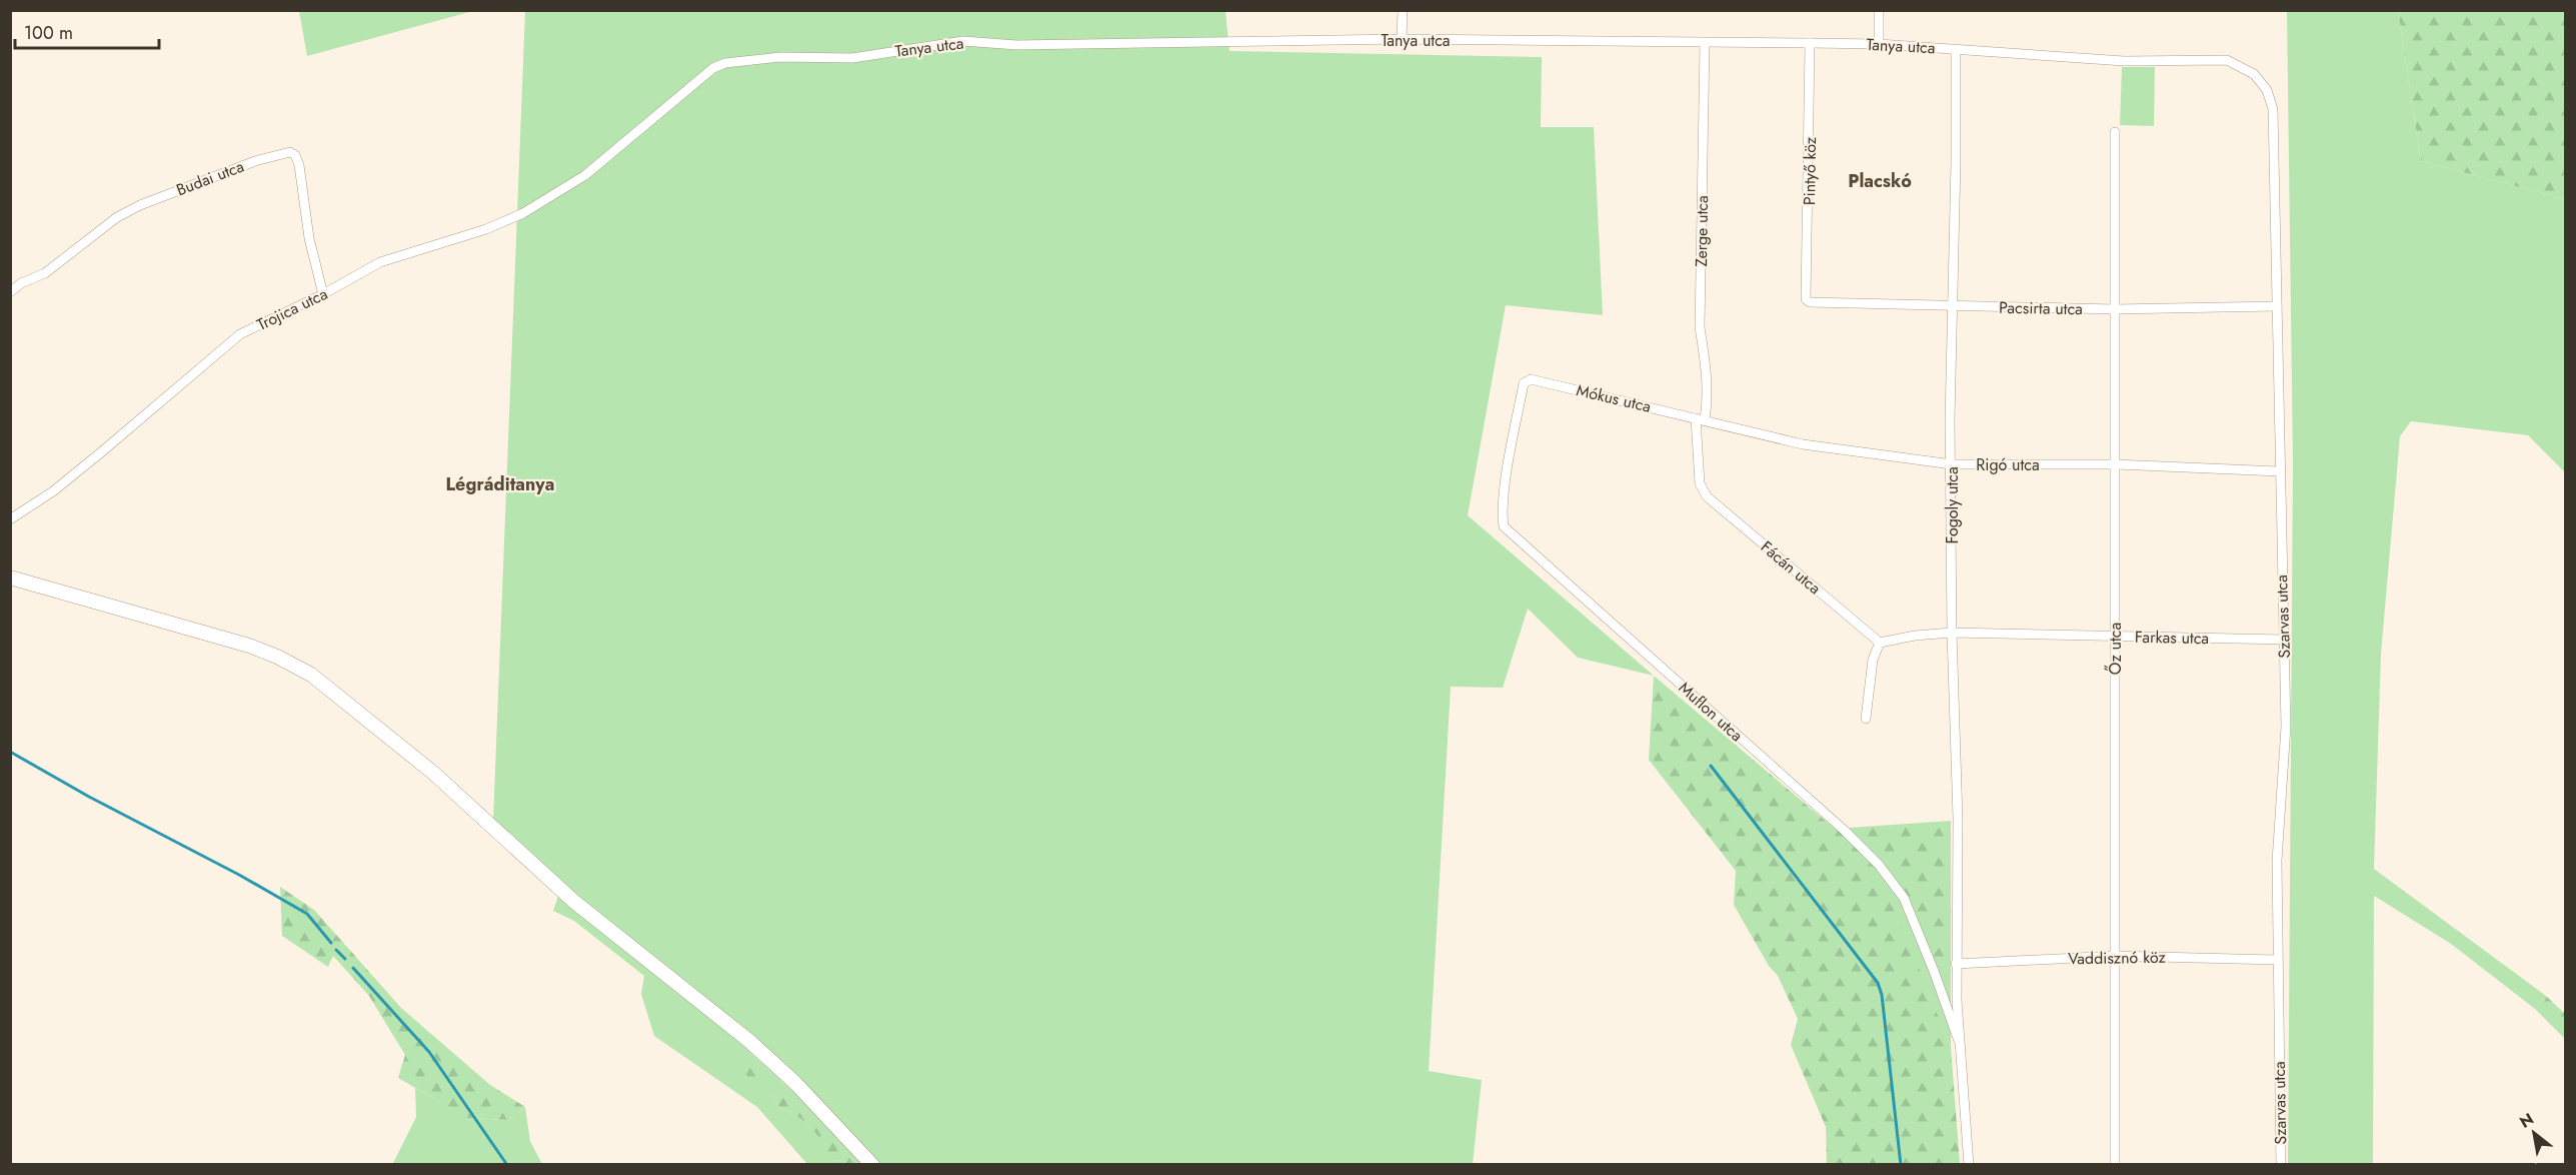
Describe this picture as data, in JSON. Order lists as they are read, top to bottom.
{
  "streets": {
    "street": [
      "Tanya utca",
      "Pintyő köz",
      "Budai utca",
      "Zerge utca",
      "Pacsirta utca",
      "Trojica utca",
      "Mókus utca",
      "Rigó utca",
      "Fogoly utca",
      "Fácán utca",
      "Szarvas utca",
      "Farkas utca",
      "Őz utca",
      "Muflon utca",
      "Vaddisznó köz"
    ]
  },
  "crossings": [
    ["Tanya utca", "Pintyő köz"],
    ["Tanya utca", "Zerge utca"],
    ["Tanya utca", "Trojica utca"],
    ["Tanya utca", "Fogoly utca"],
    ["Tanya utca", "Szarvas utca"],
    ["Pintyő köz", "Pacsirta utca"],
    ["Budai utca", "Trojica utca"],
    ["Zerge utca", "Mókus utca"],
    ["Zerge utca", "Rigó utca"],
    ["Zerge utca", "Fácán utca"],
    ["Pacsirta utca", "Fogoly utca"],
    ["Pacsirta utca", "Szarvas utca"],
    ["Pacsirta utca", "Őz utca"],
    ["Mókus utca", "Rigó utca"],
    ["Mókus utca", "Fácán utca"],
    ["Mókus utca", "Muflon utca"],
    ["Rigó utca", "Fogoly utca"],
    ["Rigó utca", "Fácán utca"],
    ["Rigó utca", "Szarvas utca"],
    ["Rigó utca", "Őz utca"],
    ["Fogoly utca", "Farkas utca"],
    ["Fogoly utca", "Muflon utca"],
    ["Fogoly utca", "Vaddisznó köz"],
    ["Szarvas utca", "Farkas utca"],
    ["Szarvas utca", "Vaddisznó köz"],
    ["Farkas utca", "Őz utca"],
    ["Őz utca", "Vaddisznó köz"],
    ["Muflon utca", "Vaddisznó köz"]
  ],
  "districts": ["Placskó", "Légráditanya"],
  "scale_bar": "100 m",
  "north": "top left"
}
